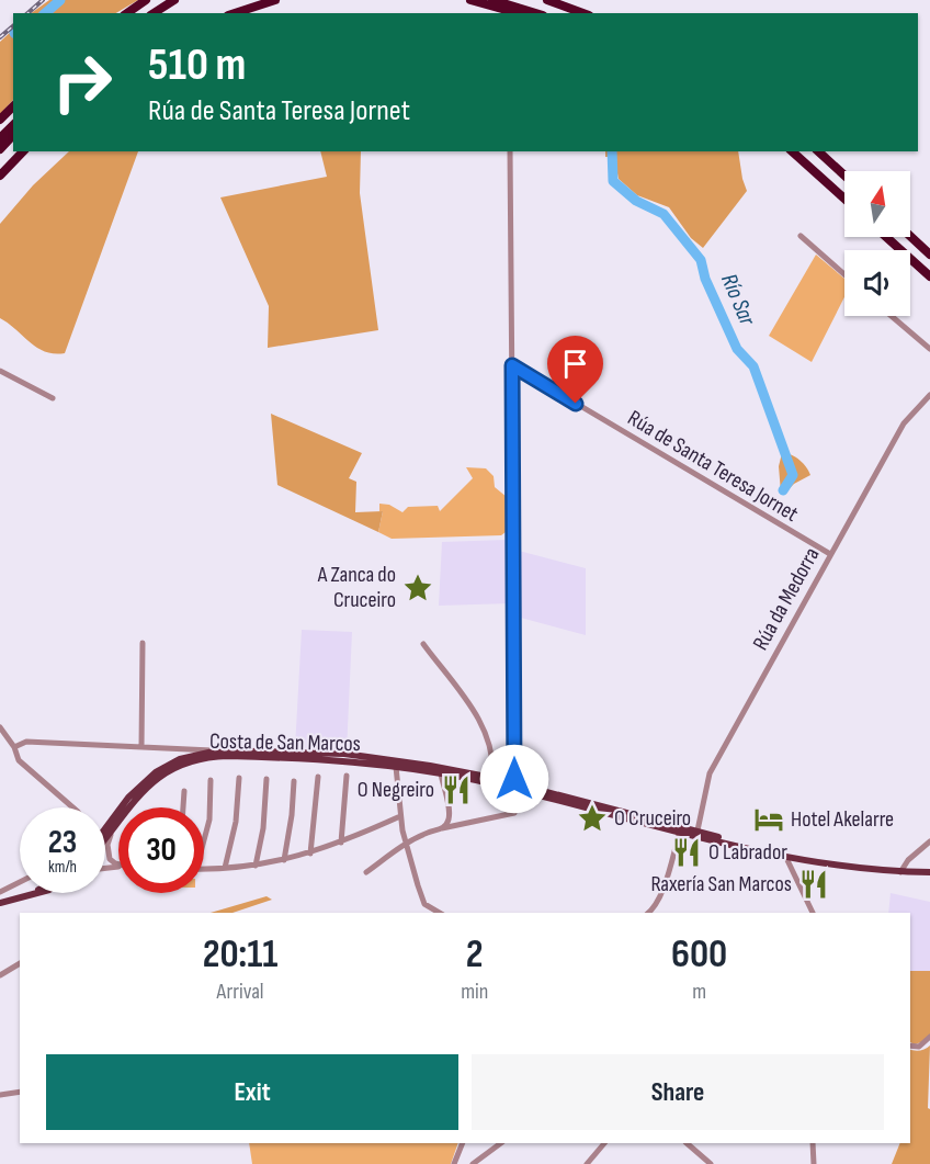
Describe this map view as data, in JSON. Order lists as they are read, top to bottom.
{
  "streets": {
    "main road": ["Costa de San Marcos"],
    "street": ["Rúa de Santa Teresa Jornet", "Rúa da Medorra"]
  },
  "crossings": [
    ["Rúa de Santa Teresa Jornet", "Rúa da Medorra"]
  ],
  "water": ["Río Sar"],
  "places": {
    "place": ["A Zanca do Cruceiro", "O Cruceiro"],
    "restaurant": ["O Negreiro", "O Labrador", "Raxería San Marcos"],
    "hotel": ["Hotel Akelarre"]
  },
  "north": "top",
  "page": {
    "turn": ["510 m", "Rúa de Santa Teresa Jornet"],
    "speed": "23 km/h",
    "limit": "30",
    "eta": [
      "20:11",
      "Arrival",
      "2",
      "min",
      "600",
      "m"
    ],
    "buttons": ["Exit", "Share"]
  }
}
